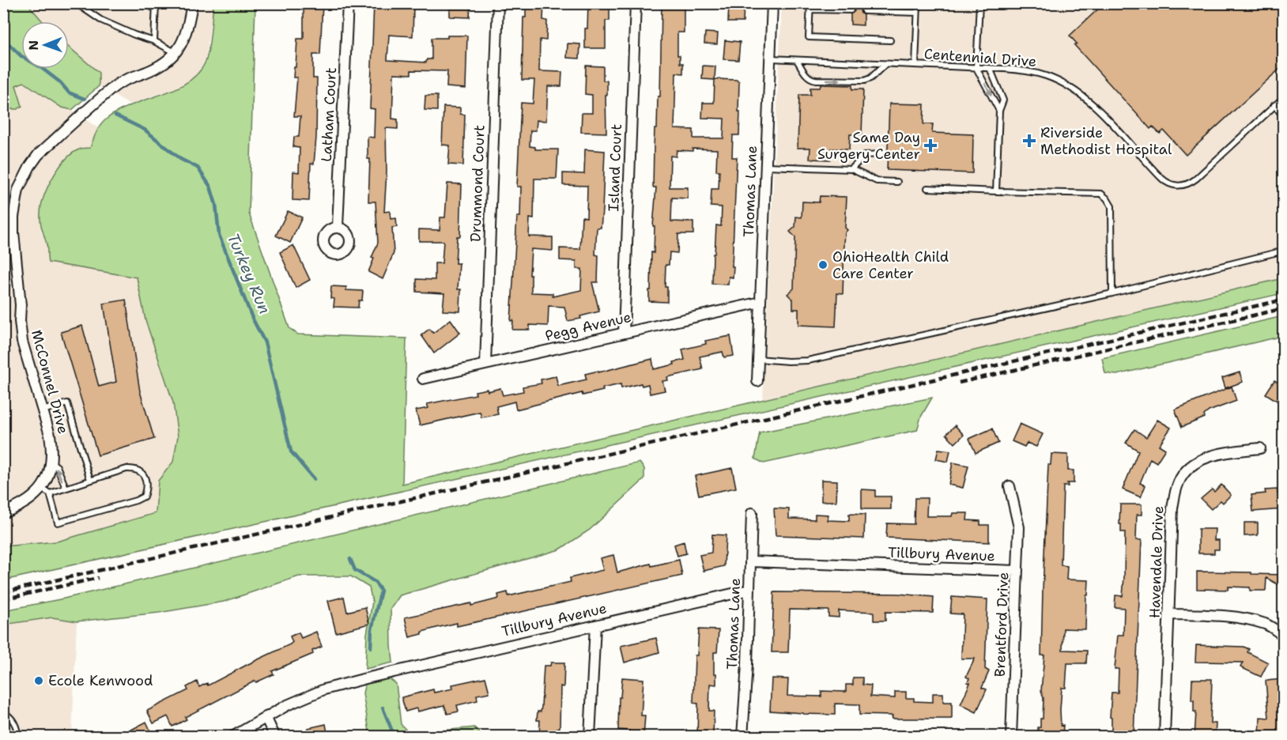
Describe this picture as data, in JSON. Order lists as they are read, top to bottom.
{
  "streets": {
    "street": [
      "Latham Court",
      "Island Court",
      "Drummond Court",
      "Thomas Lane",
      "Pegg Avenue",
      "McConnel Drive",
      "Tillbury Avenue",
      "Havendale Drive",
      "Brentford Drive"
    ],
    "lane": ["Centennial Drive"]
  },
  "crossings": [
    ["Centennial Drive", "Thomas Lane"],
    ["Island Court", "Pegg Avenue"],
    ["Drummond Court", "Pegg Avenue"],
    ["Thomas Lane", "Pegg Avenue"],
    ["Thomas Lane", "Tillbury Avenue"],
    ["Tillbury Avenue", "Brentford Drive"]
  ],
  "water": ["Turkey Run"],
  "places": {
    "health": ["Riverside Methodist Hospital", "Same Day Surgery Center"],
    "other": ["OhioHealth Child Care Center", "Ecole Kenwood"]
  },
  "north": "left"
}
